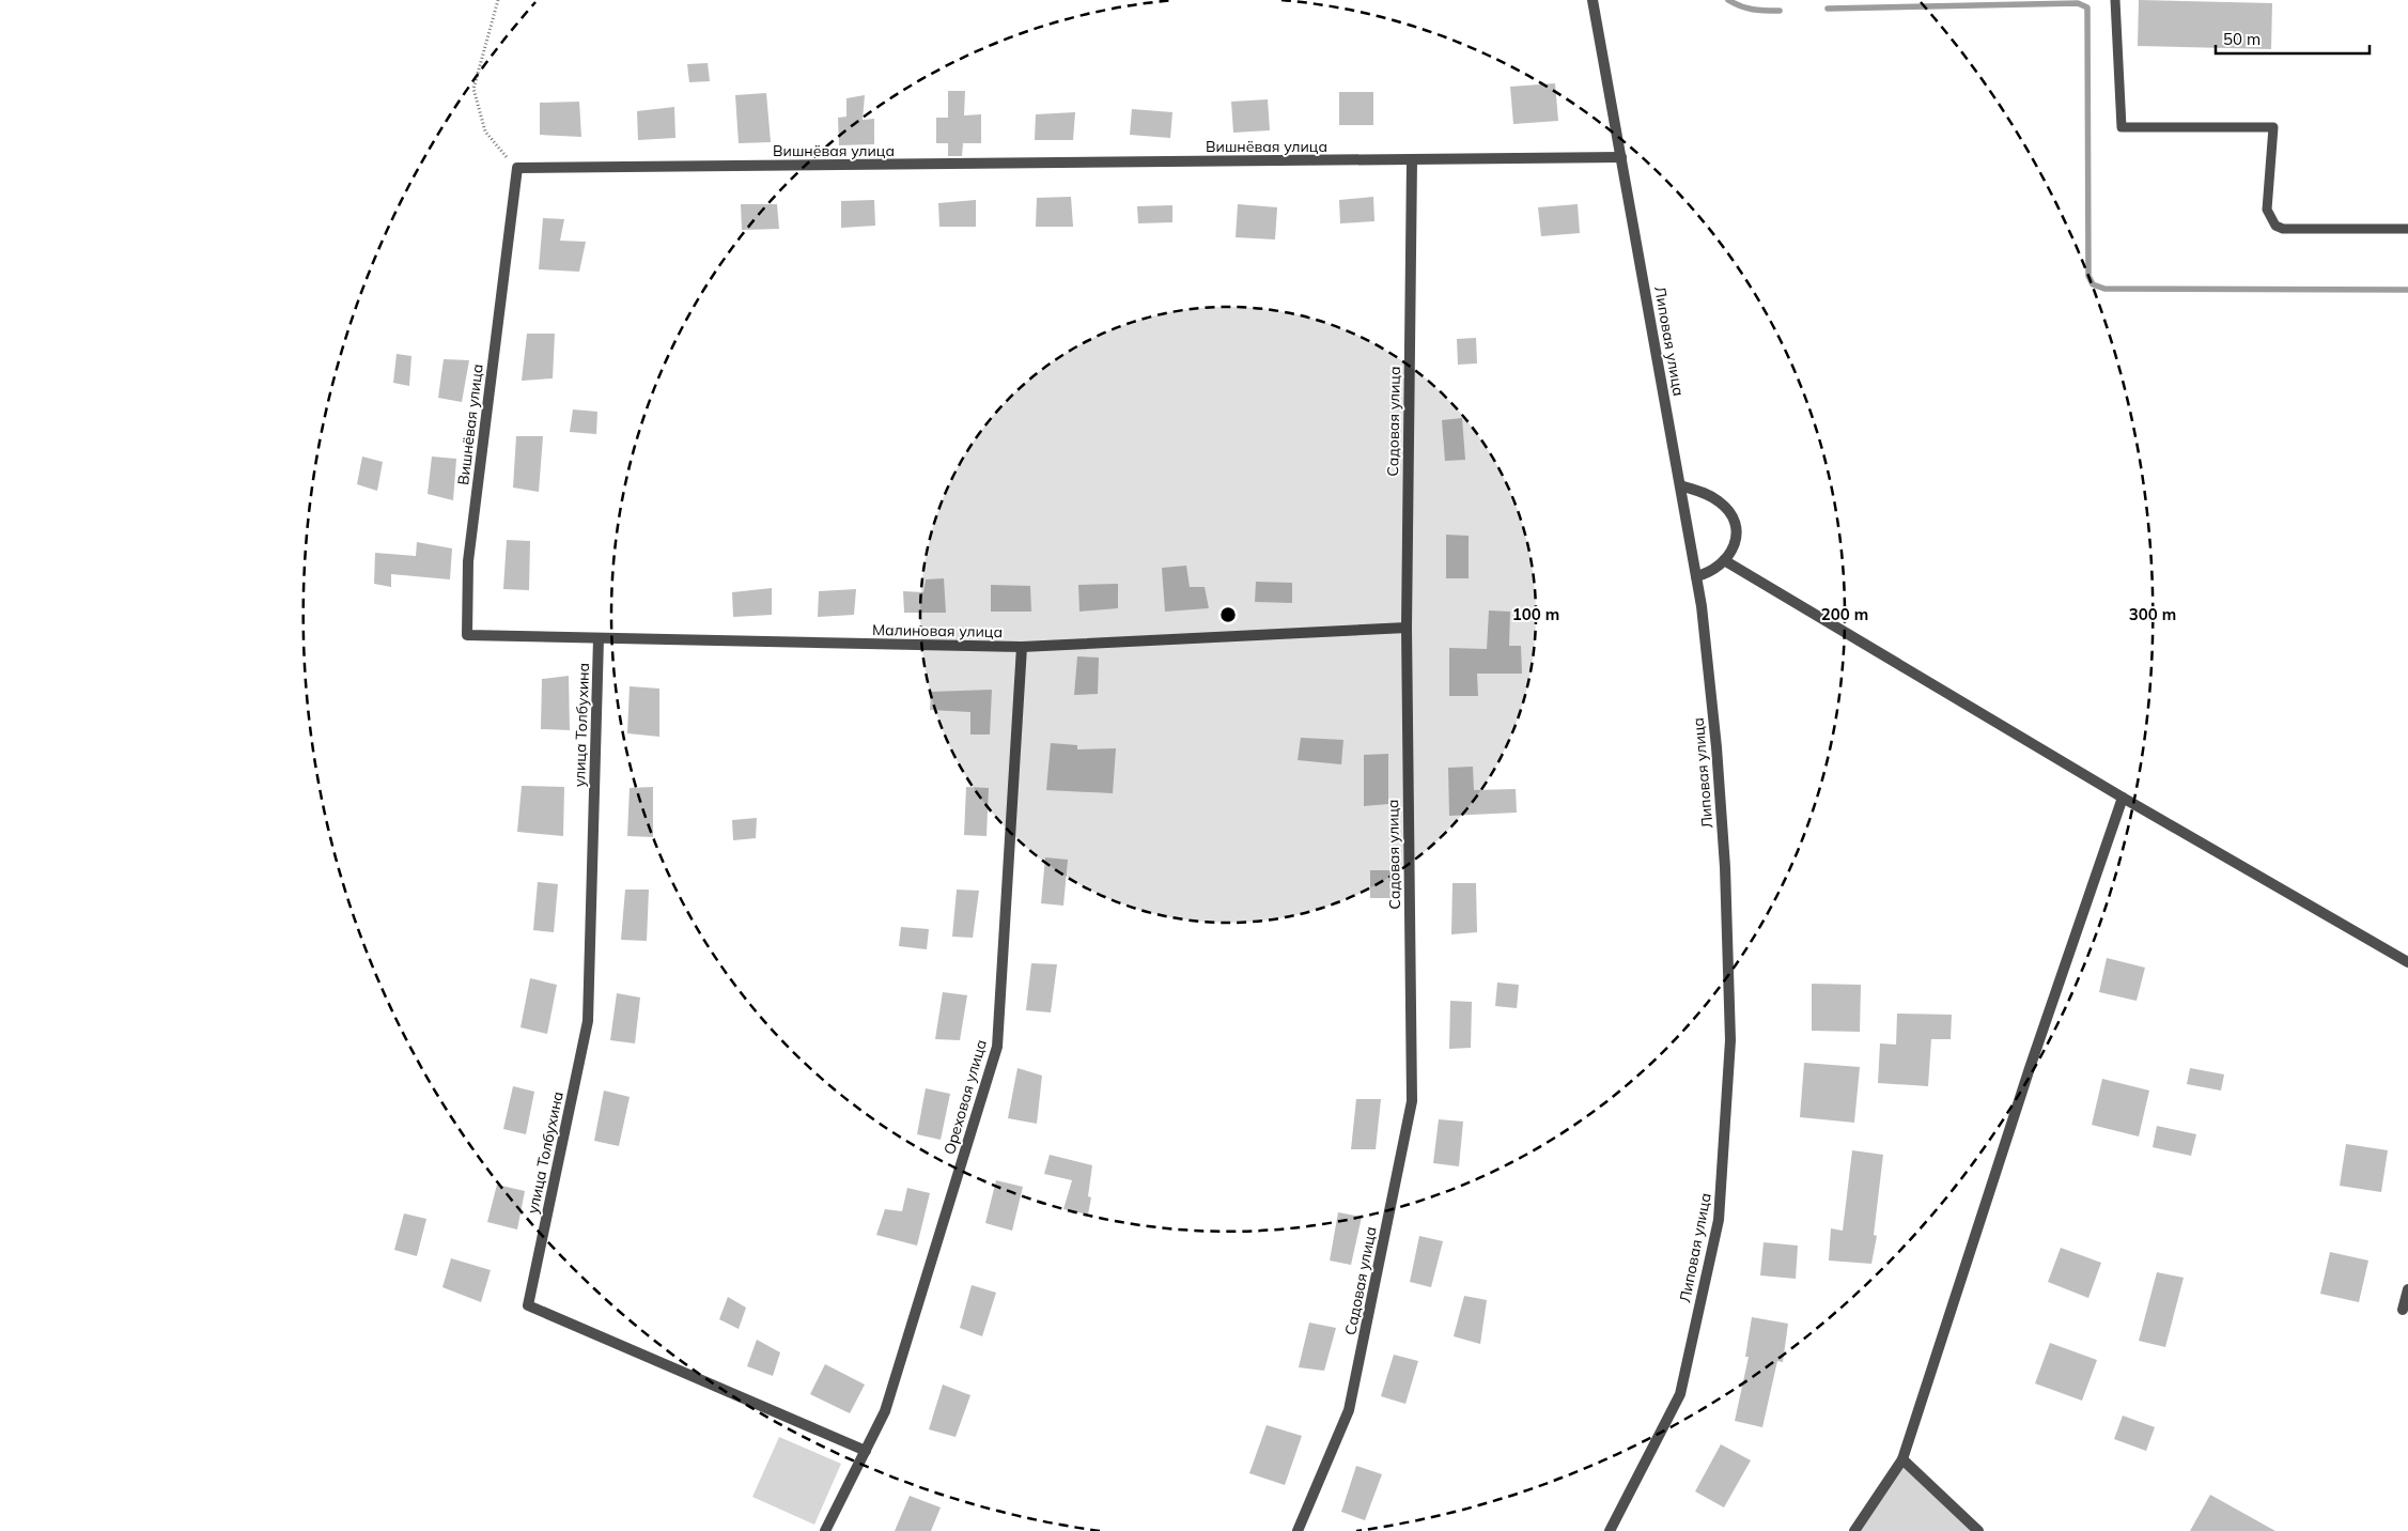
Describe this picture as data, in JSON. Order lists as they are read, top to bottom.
{
  "streets": {
    "street": [
      "Вишнёвая улица",
      "Липовая улица",
      "Садовая улица",
      "Малиновая улица",
      "улица Толбухина",
      "Ореховая улица"
    ]
  },
  "crossings": [
    ["Вишнёвая улица", "Липовая улица"],
    ["Вишнёвая улица", "Садовая улица"],
    ["Вишнёвая улица", "Малиновая улица"],
    ["Садовая улица", "Малиновая улица"],
    ["Малиновая улица", "улица Толбухина"],
    ["Малиновая улица", "Ореховая улица"],
    ["улица Толбухина", "Ореховая улица"]
  ],
  "scale_bar": "50 m",
  "rings": ["100 m", "200 m", "300 m"]
}
